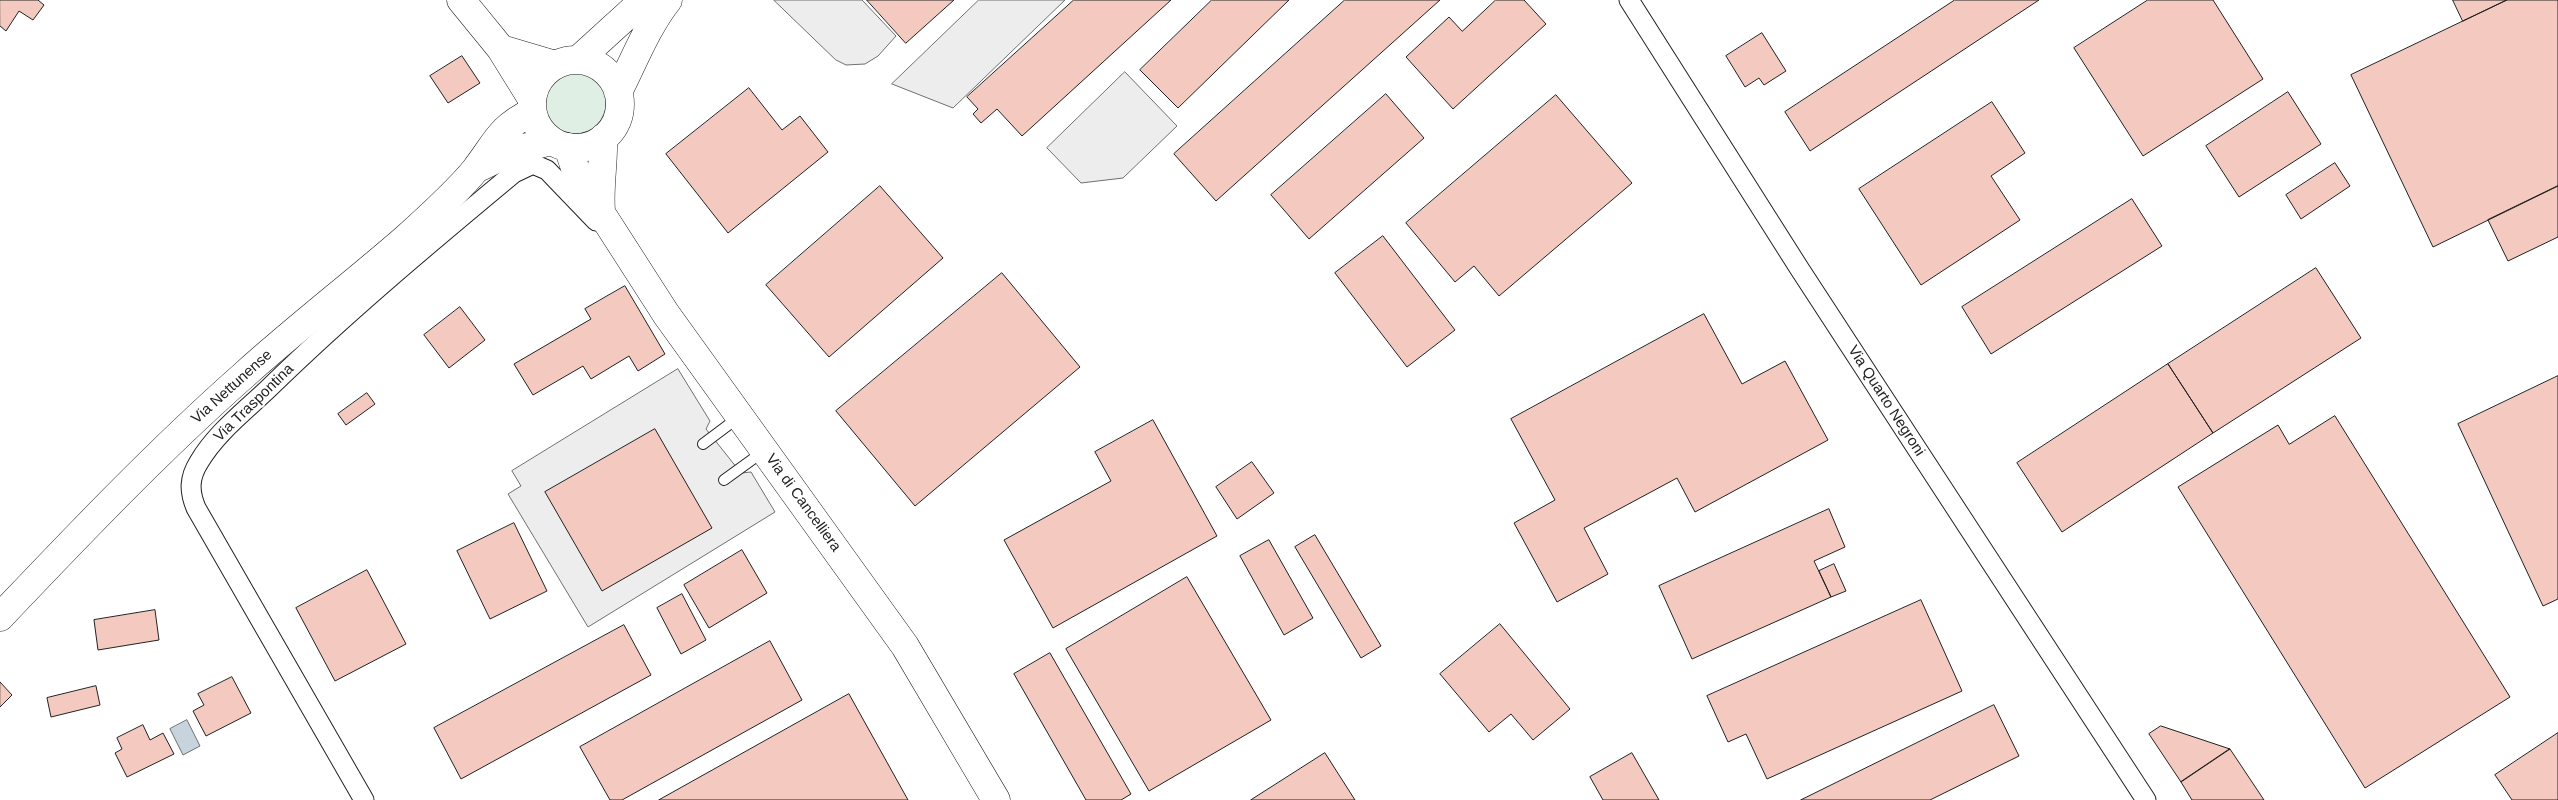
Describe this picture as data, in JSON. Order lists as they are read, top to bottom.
{
  "streets": {
    "main road": ["Via Nettunense", "Via di Cancelliera"],
    "street": ["Via Quarto Negroni", "Via Traspontina"]
  },
  "crossings": [
    ["Via Nettunense", "Via di Cancelliera"],
    ["Via Traspontina", "Via di Cancelliera"]
  ]
}
